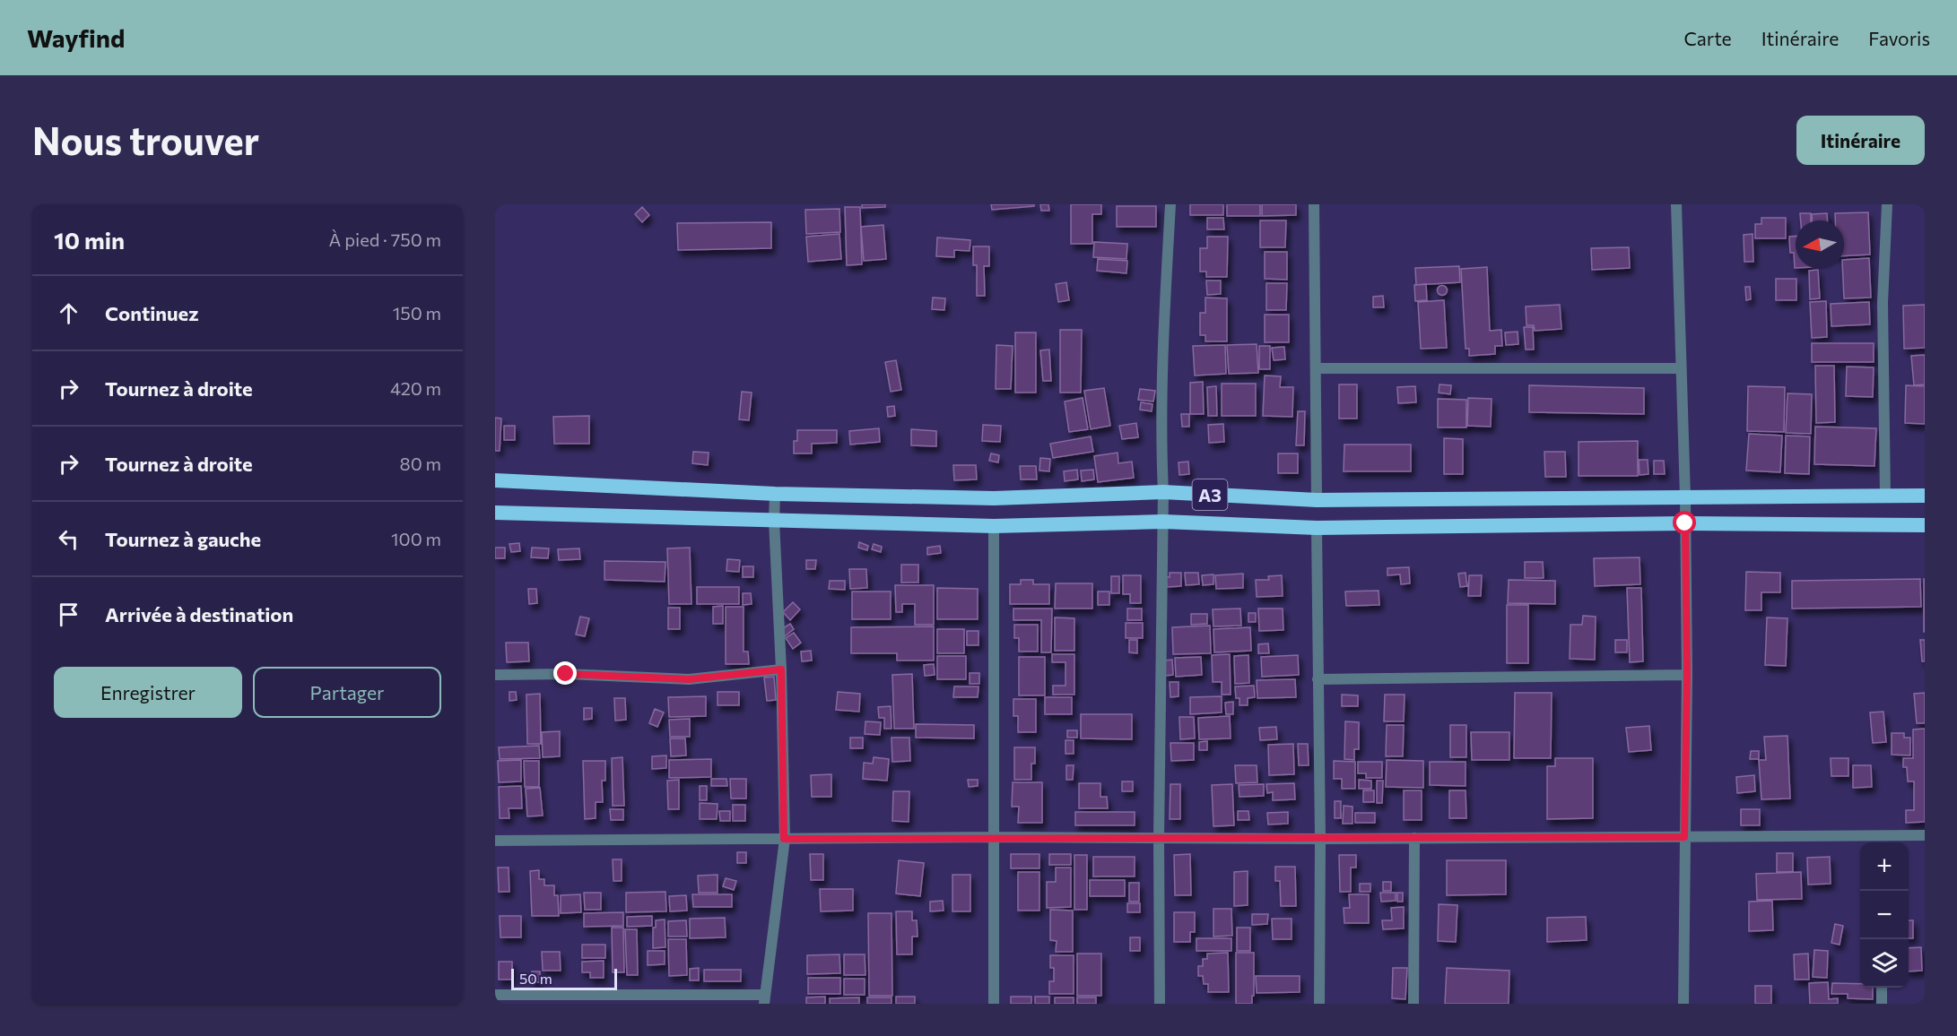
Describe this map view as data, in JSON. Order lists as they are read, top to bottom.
{
  "streets": {
    "highway": ["A3"]
  },
  "scale_bar": "50 m",
  "north": "left",
  "page": {
    "header": "Wayfind",
    "nav": ["Carte", "Itinéraire", "Favoris"],
    "buttons": [
      "Itinéraire",
      ["Enregistrer", "Partager"]
    ],
    "title": "Nous trouver",
    "heading": ["10 min", "À pied · 750 m"],
    "list": [
      ["Continuez", "150 m"],
      ["Tournez à droite", "420 m"],
      ["Tournez à droite", "80 m"],
      ["Tournez à gauche", "100 m"],
      "Arrivée à destination"
    ],
    "map_buttons": ["+", "−"],
    "scale": "50 m"
  }
}
